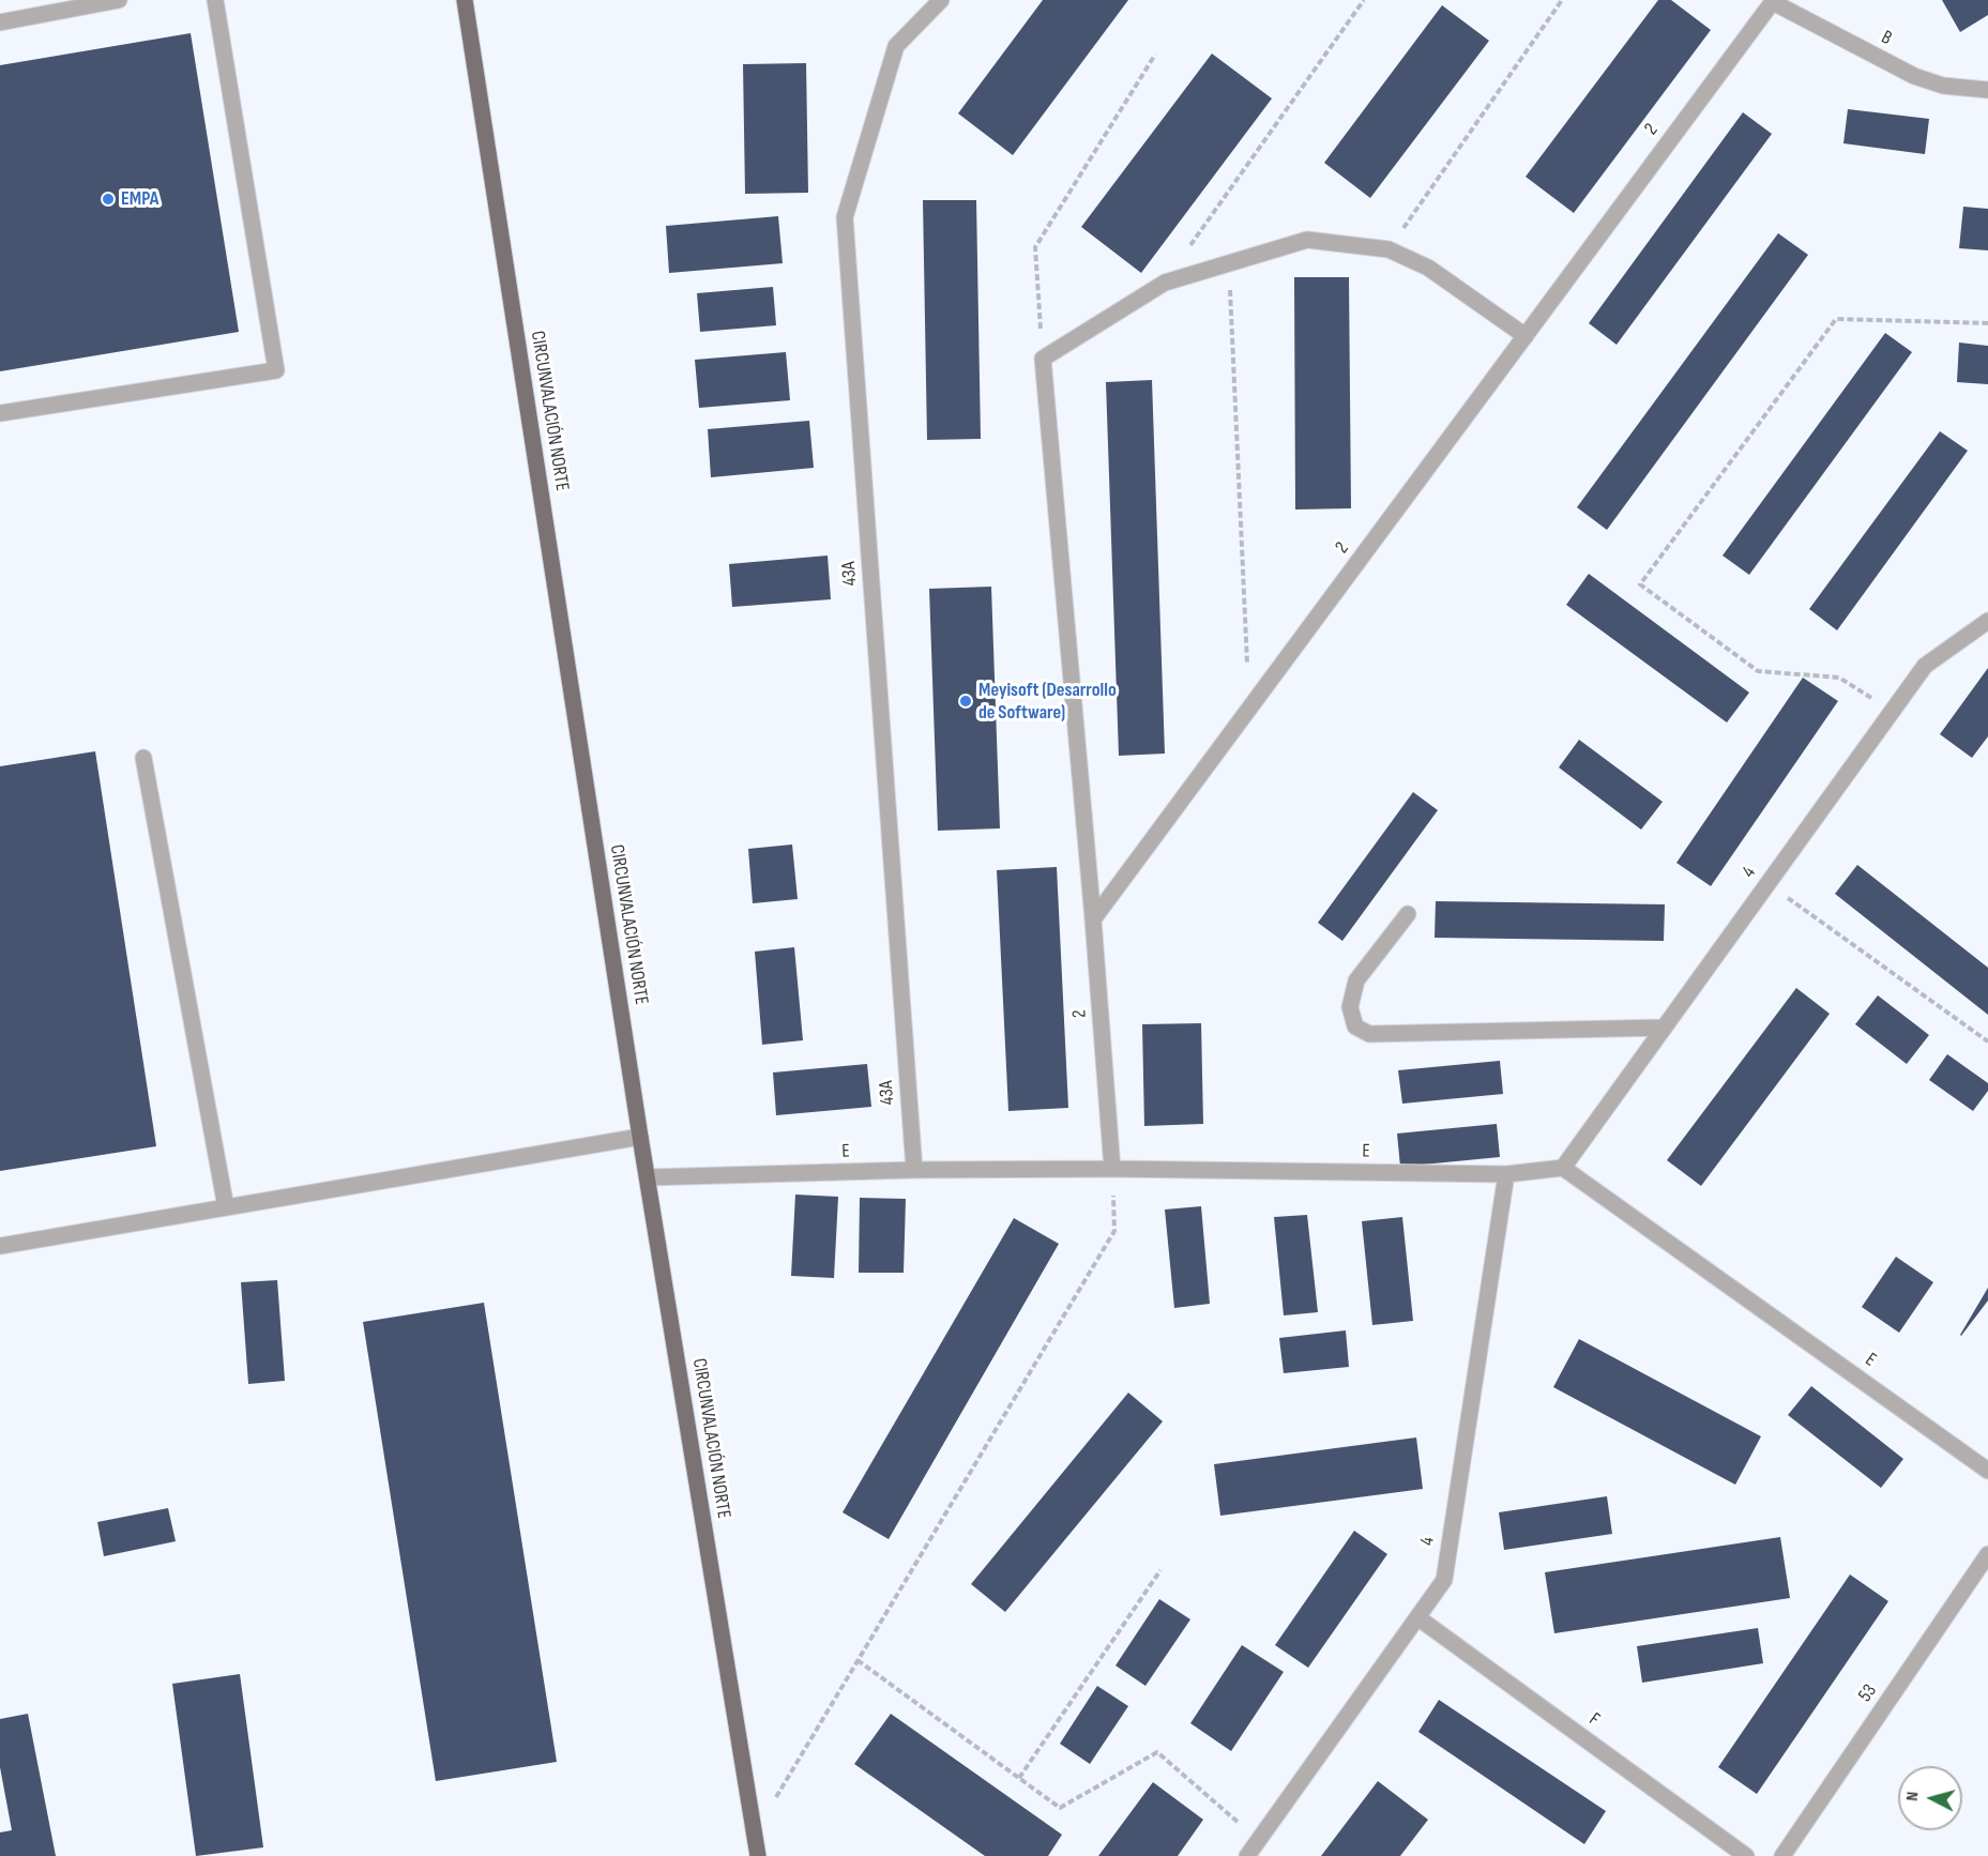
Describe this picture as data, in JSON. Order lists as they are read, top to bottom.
{
  "streets": {
    "main road": ["CIRCUNVALACIÓN NORTE"],
    "street": [
      "B",
      "2",
      "43A",
      "4",
      "E",
      "53",
      "F"
    ]
  },
  "crossings": [
    ["B", "2"],
    ["2", "E"],
    ["CIRCUNVALACIÓN NORTE", "E"],
    ["43A", "E"],
    ["4", "E"],
    ["4", "F"]
  ],
  "places": ["EMPA", "Meyisoft (Desarrollo de Software)"],
  "north": "left"
}
